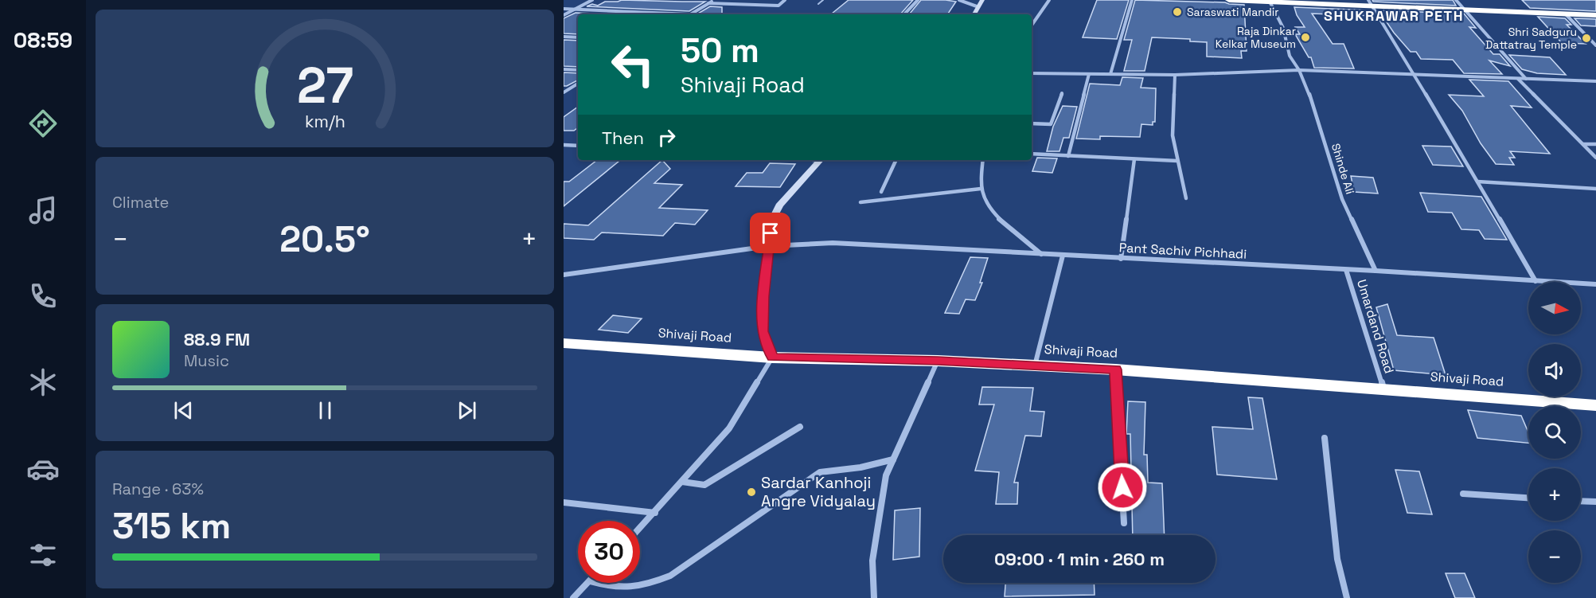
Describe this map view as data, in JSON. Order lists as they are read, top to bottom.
{
  "streets": {
    "highway": ["Shivaji Road"],
    "street": ["Shinde Ali", "Pant Sachiv Pichhadi", "Umardand Road"]
  },
  "crossings": [
    ["Shinde Ali", "Pant Sachiv Pichhadi"],
    ["Pant Sachiv Pichhadi", "Umardand Road"],
    ["Umardand Road", "Shivaji Road"]
  ],
  "districts": ["SHUKRAWAR PETH"],
  "places": [
    "Saraswati Mandir",
    "Raja Dinkar Kelkar Museum",
    "Shri Sadguru Dattatray Temple",
    "Sardar Kanhoji Angre Vidyalay"
  ],
  "north": "right",
  "page": {
    "tabs": "08:59",
    "turn": ["50 m", "Shivaji Road"],
    "then": "Then",
    "tile": [
      "Climate",
      ["Range · 63%", "315 km"]
    ],
    "heat": ["−", "20.5°", "+"],
    "map_buttons": ["+", "−"],
    "song": ["88.9 FM", "Music"],
    "limit": "30",
    "trip": "09:00 · 1 min · 260 m",
    "gauge": ["27", "km/h"]
  }
}
